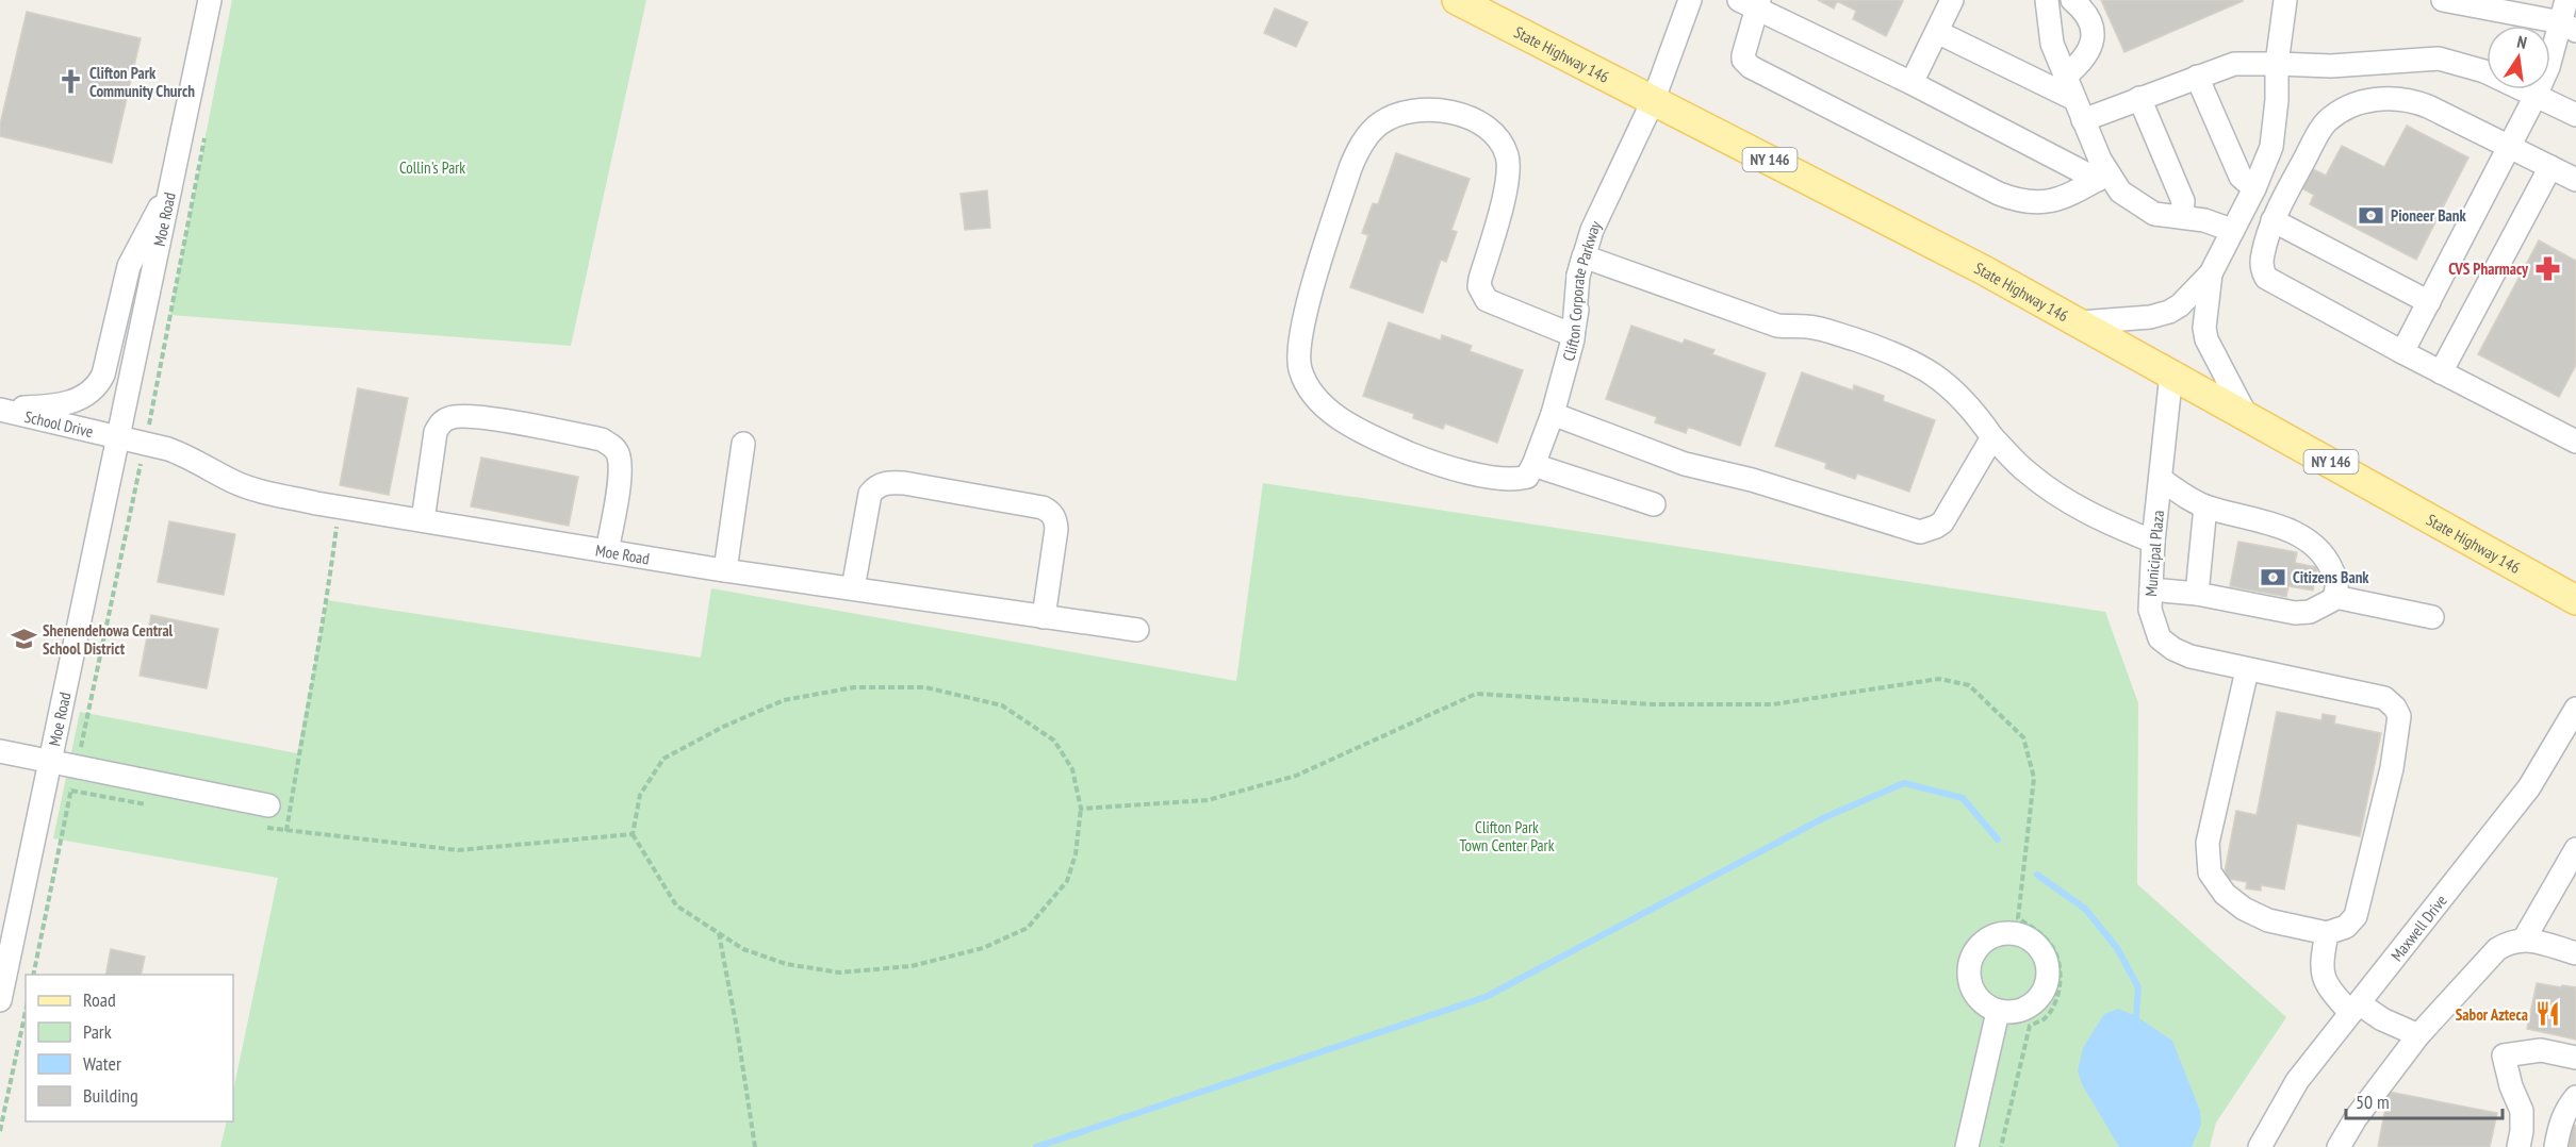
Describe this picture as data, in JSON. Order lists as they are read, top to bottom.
{
  "streets": {
    "main road": ["State Highway 146", "NY 146"],
    "street": [
      "Moe Road",
      "Clifton Corporate Parkway",
      "School Drive",
      "Municipal Plaza",
      "Maxwell Drive"
    ]
  },
  "crossings": [
    ["State Highway 146", "Clifton Corporate Parkway"],
    ["State Highway 146", "Municipal Plaza"],
    ["Moe Road", "School Drive"]
  ],
  "parks": ["Collin's Park", "Clifton Park Town Center Park"],
  "places": {
    "church": ["Clifton Park Community Church"],
    "bank": ["Pioneer Bank", "Citizens Bank"],
    "pharmacy": ["CVS Pharmacy"],
    "school or university": ["Shenendehowa Central School District"],
    "restaurant": ["Sabor Azteca"]
  },
  "legend": [
    "Road",
    "Park",
    "Water",
    "Building"
  ],
  "scale_bar": "50 m",
  "north": "top"
}
